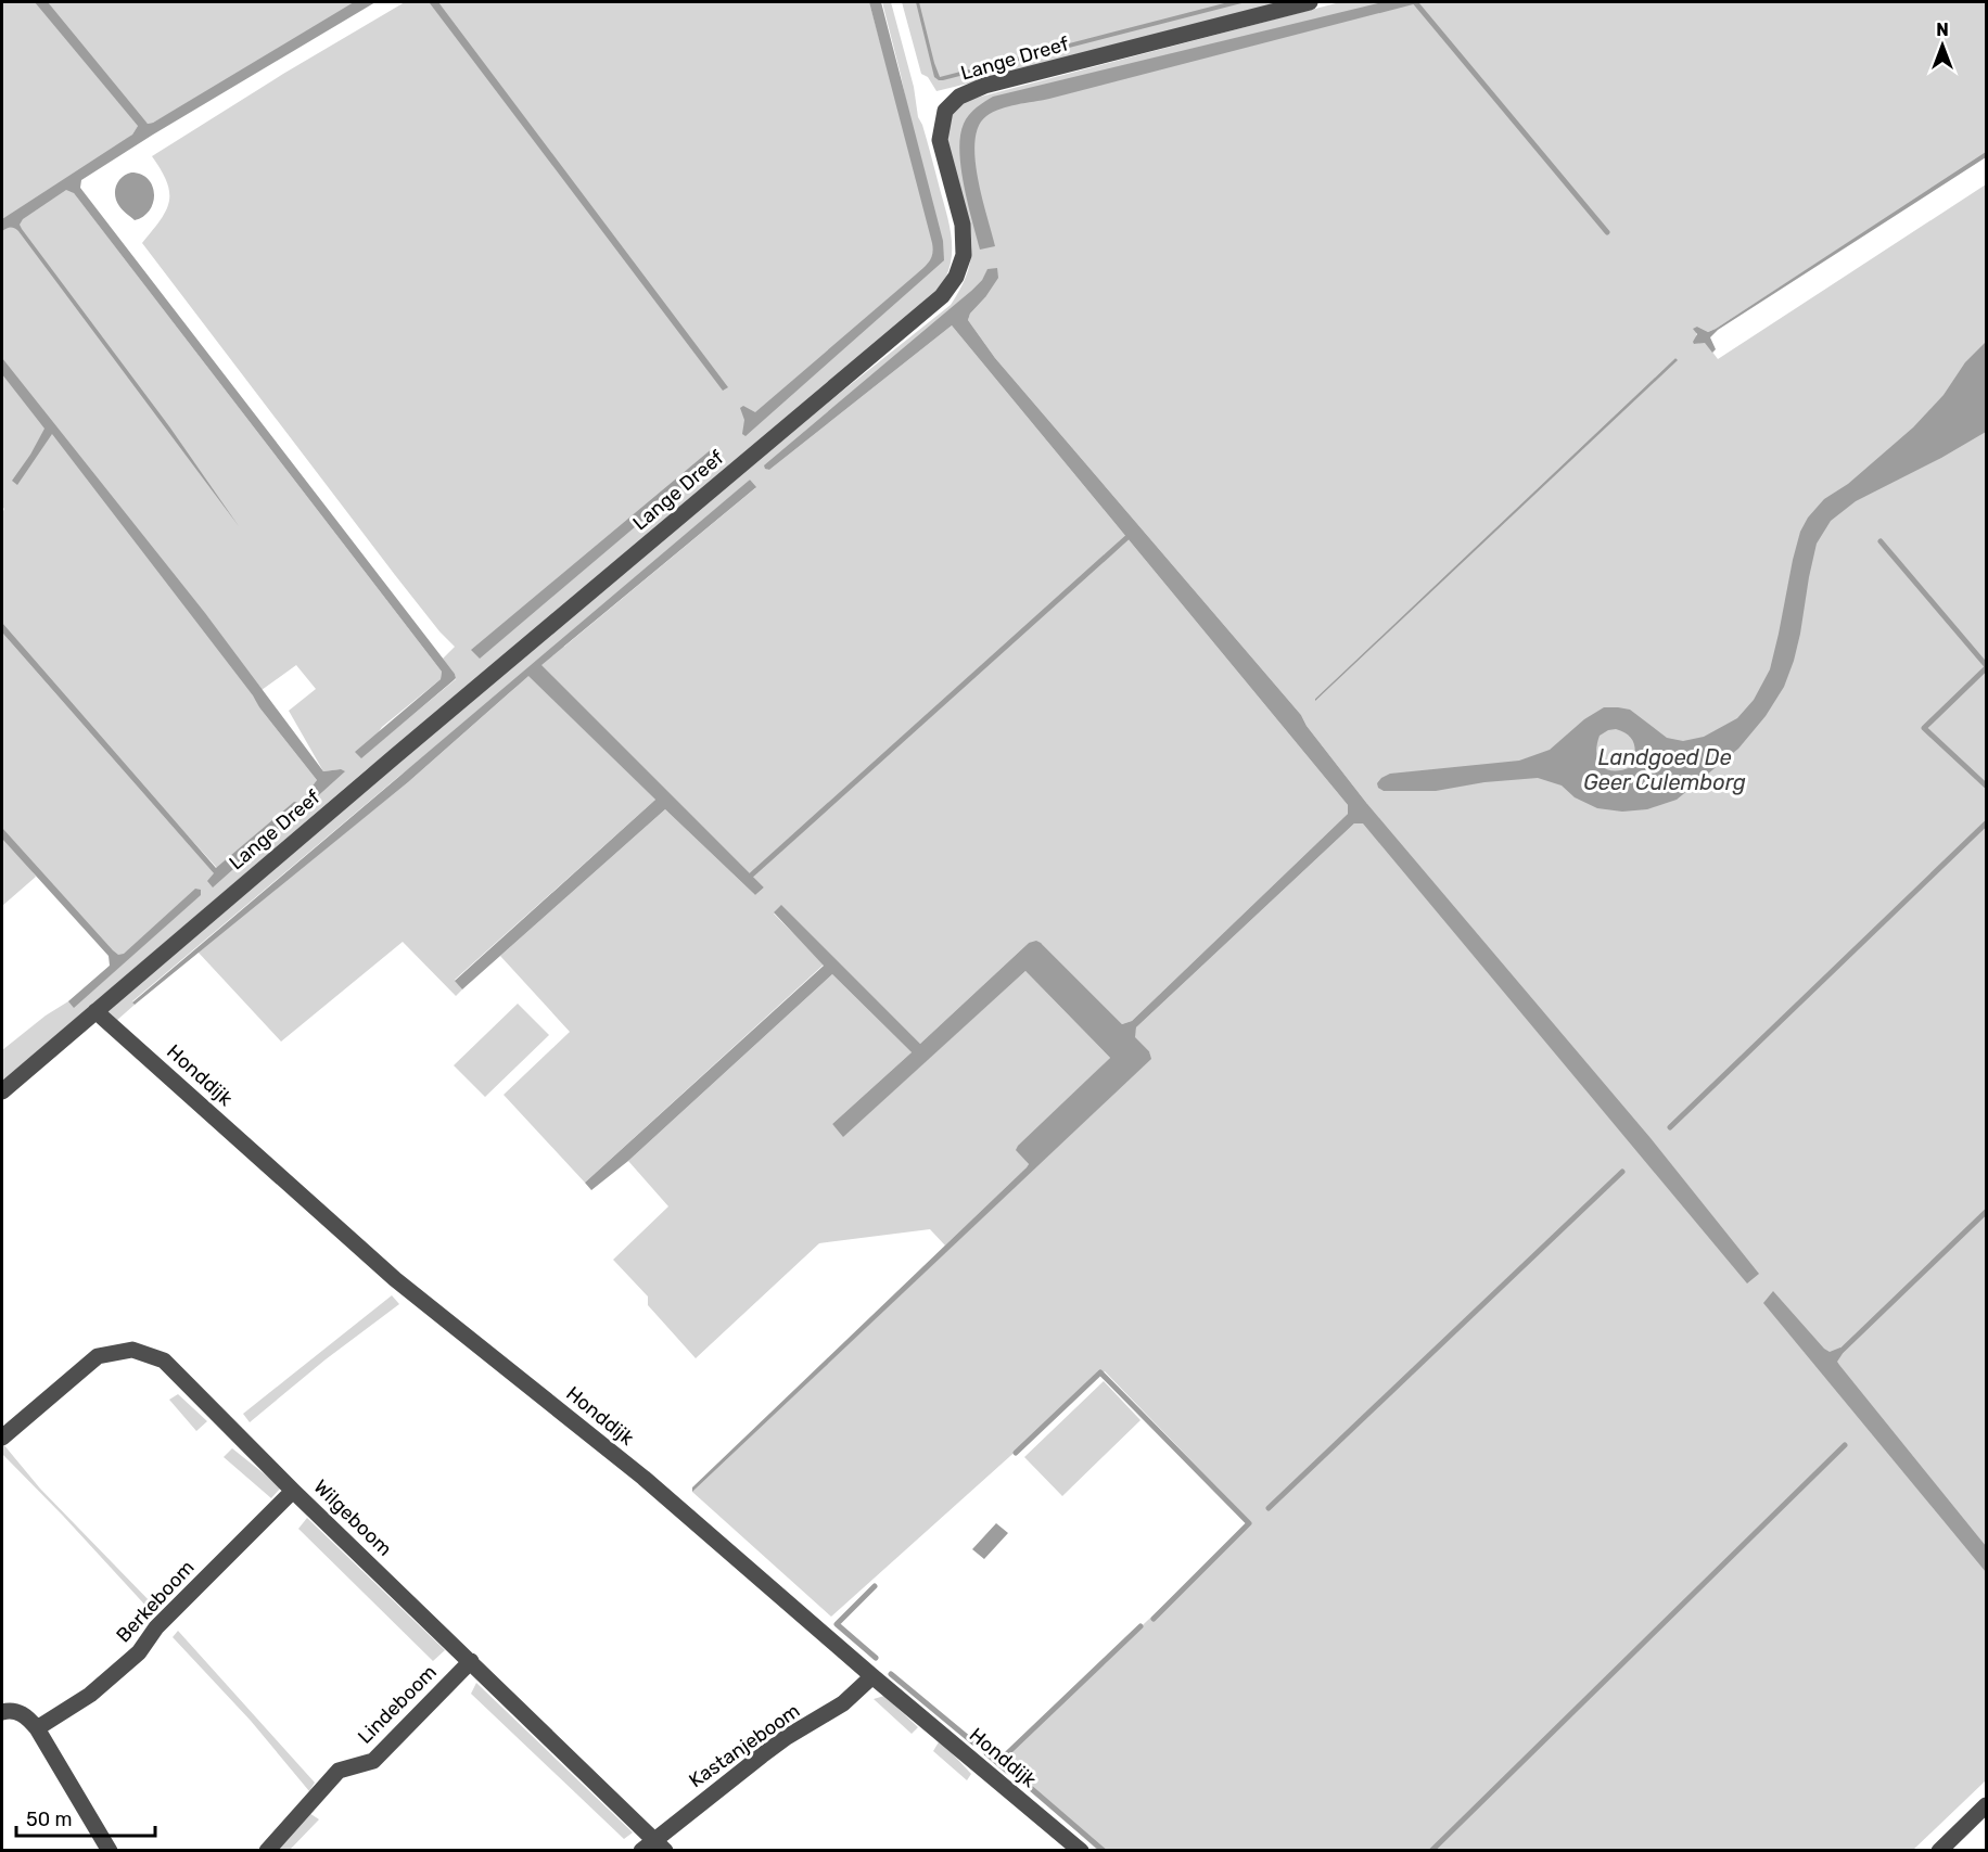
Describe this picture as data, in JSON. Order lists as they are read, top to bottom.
{
  "streets": {
    "street": [
      "Lange Dreef",
      "Honddijk",
      "Wilgeboom",
      "Berkeboom",
      "Lindeboom",
      "Kastanjeboom"
    ]
  },
  "crossings": [
    ["Lange Dreef", "Honddijk"],
    ["Honddijk", "Kastanjeboom"],
    ["Wilgeboom", "Berkeboom"],
    ["Wilgeboom", "Lindeboom"],
    ["Wilgeboom", "Kastanjeboom"]
  ],
  "water": ["Landgoed De Geer Culemborg"],
  "scale_bar": "50 m",
  "north": "top"
}
